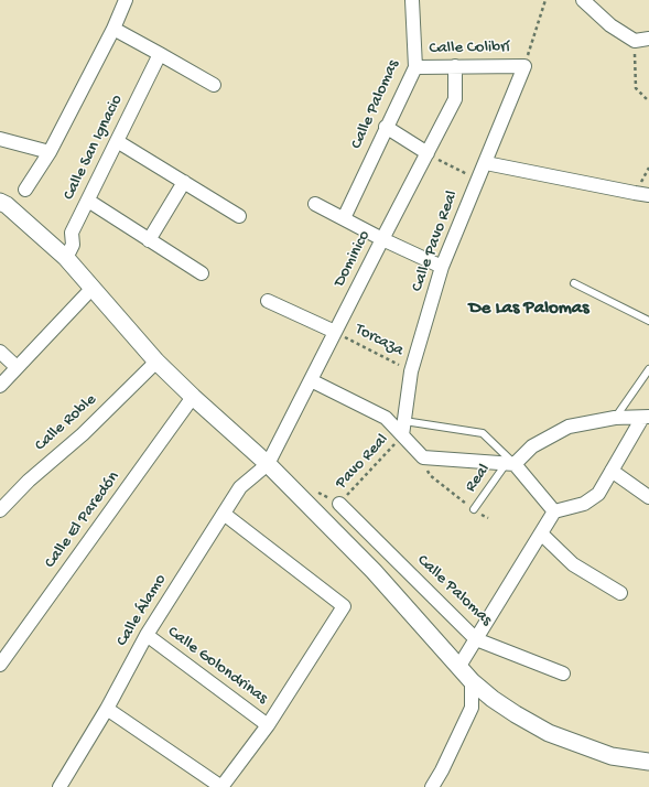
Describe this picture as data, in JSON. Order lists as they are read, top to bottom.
{
  "streets": {
    "street": [
      "Calle Colibrí",
      "Calle Palomas",
      "Calle San Ignacio",
      "Calle Pavo Real",
      "Dominico",
      "Calle Roble",
      "Calle El Paredón",
      "Calle Álamo",
      "Calle Golondrinas"
    ],
    "lane": ["Real"],
    "path": ["Torcaza", "Pavo Real"]
  },
  "crossings": [
    ["Calle Colibrí", "Calle Palomas"],
    ["Calle Colibrí", "Calle Pavo Real"],
    ["Calle Colibrí", "Dominico"],
    ["Calle Palomas", "Pavo Real"],
    ["Calle Pavo Real", "Torcaza"],
    ["Calle Pavo Real", "Pavo Real"],
    ["Dominico", "Torcaza"],
    ["Dominico", "Calle Álamo"],
    ["Calle Álamo", "Calle Golondrinas"]
  ],
  "districts": ["De Las Palomas"]
}
